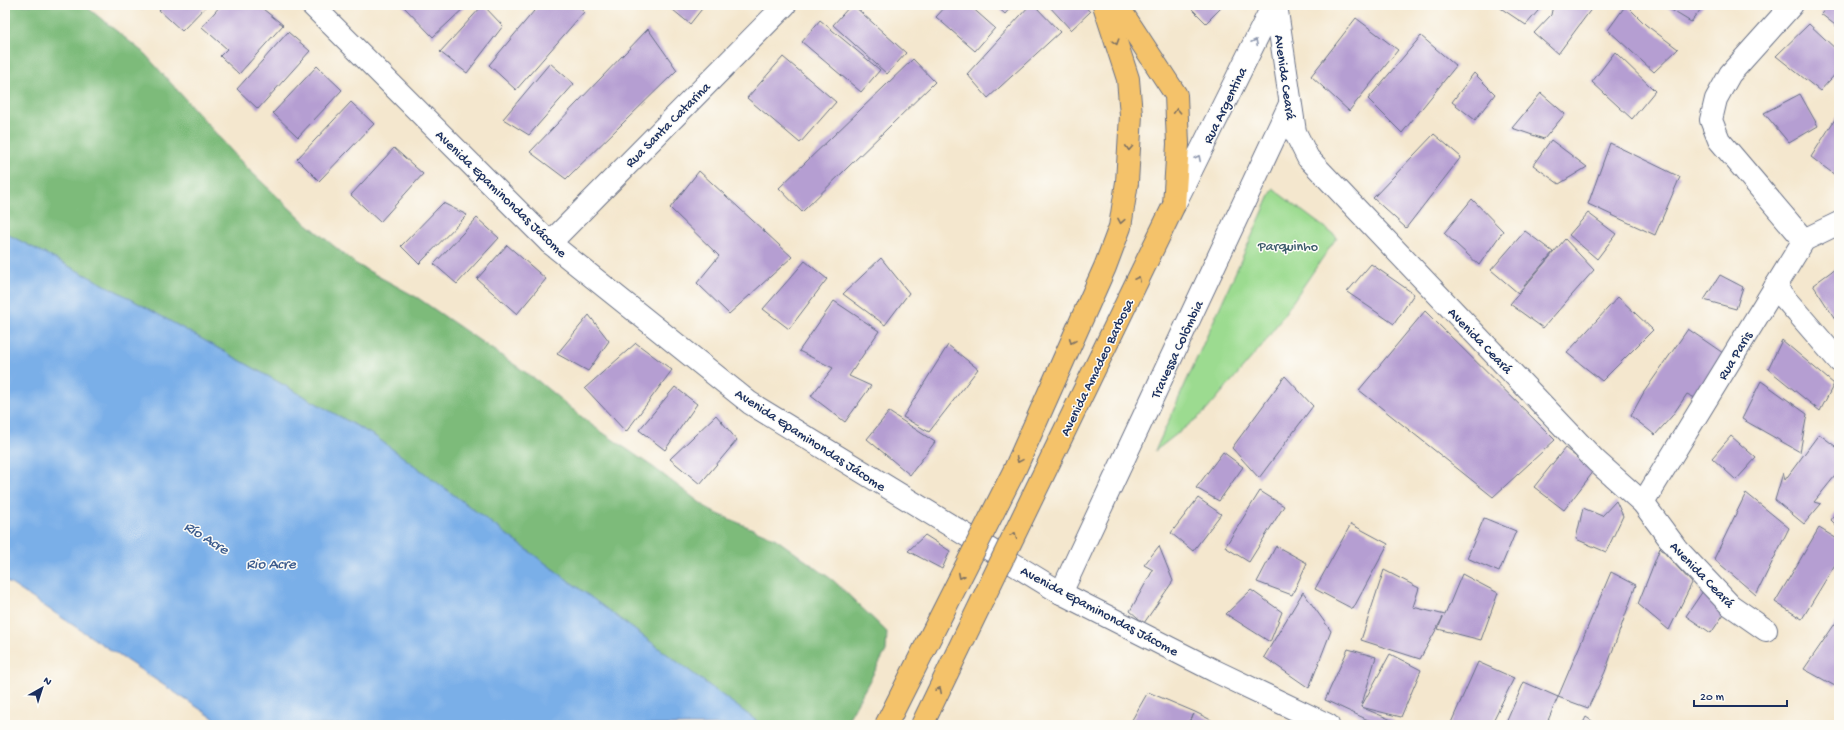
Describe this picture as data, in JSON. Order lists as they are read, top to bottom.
{
  "streets": {
    "main road": ["Avenida Amadeo Barbosa"],
    "street": [
      "Avenida Ceará",
      "Rua Argentina",
      "Rua Santa Catarina",
      "Avenida Epaminondas Jácome",
      "Travessa Colômbia",
      "Rua Paris"
    ]
  },
  "crossings": [
    ["Avenida Ceará", "Rua Argentina"],
    ["Avenida Ceará", "Travessa Colômbia"],
    ["Avenida Ceará", "Rua Paris"],
    ["Rua Argentina", "Avenida Amadeo Barbosa"],
    ["Rua Santa Catarina", "Avenida Epaminondas Jácome"],
    ["Avenida Epaminondas Jácome", "Travessa Colômbia"]
  ],
  "one_way": ["Rua Argentina"],
  "water": ["Río Acre", "Rio Acre"],
  "parks": ["Parquinho"],
  "scale_bar": "20 m",
  "north": "top right"
}
